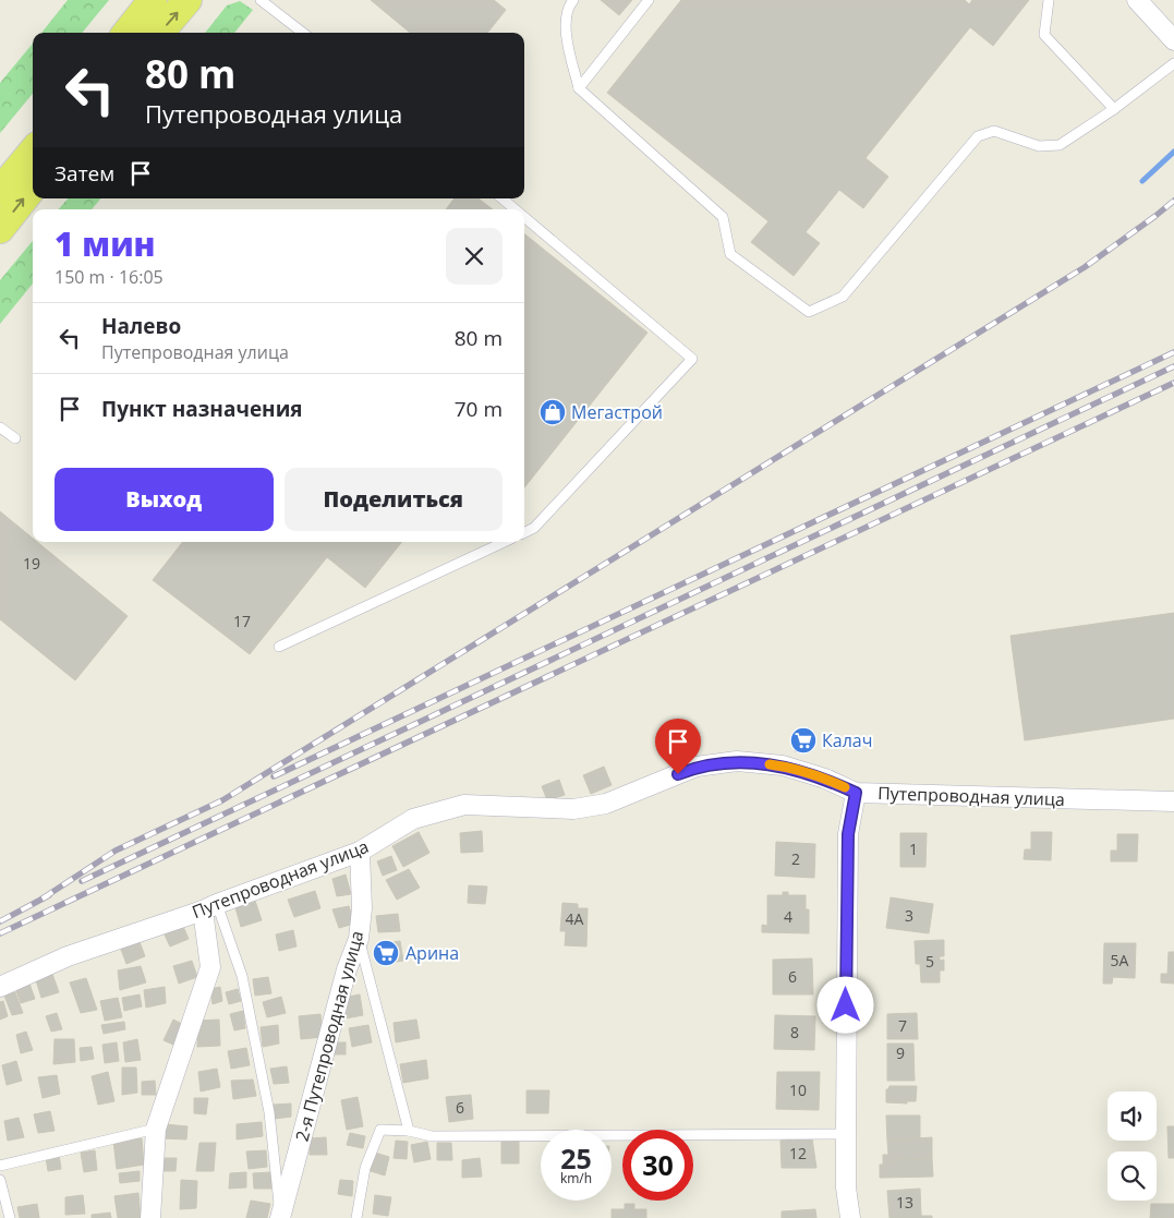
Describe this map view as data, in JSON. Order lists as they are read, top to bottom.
{
  "streets": {
    "street": ["Путепроводная улица", "2-я Путепроводная улица"]
  },
  "crossings": [
    ["Путепроводная улица", "2-я Путепроводная улица"]
  ],
  "places": {
    "shop": ["Мегастрой"],
    "supermarket": ["Калач", "Арина"]
  },
  "house_numbers": [
    "19",
    "17",
    "1",
    "2",
    "3",
    "4",
    "4А",
    "5А",
    "5",
    "6",
    "7",
    "8",
    "9",
    "10",
    "6",
    "12",
    "13"
  ],
  "page": {
    "turn": ["80 m", "Путепроводная улица"],
    "then": "Затем",
    "heading": ["1 мин", "150 m · 16:05"],
    "list": [
      {
        "name": "Налево",
        "note": "Путепроводная улица",
        "value": "80 m"
      },
      {
        "name": "Пункт назначения",
        "value": "70 m"
      }
    ],
    "buttons": ["Выход", "Поделиться"],
    "speed": "25 km/h",
    "limit": "30"
  }
}
